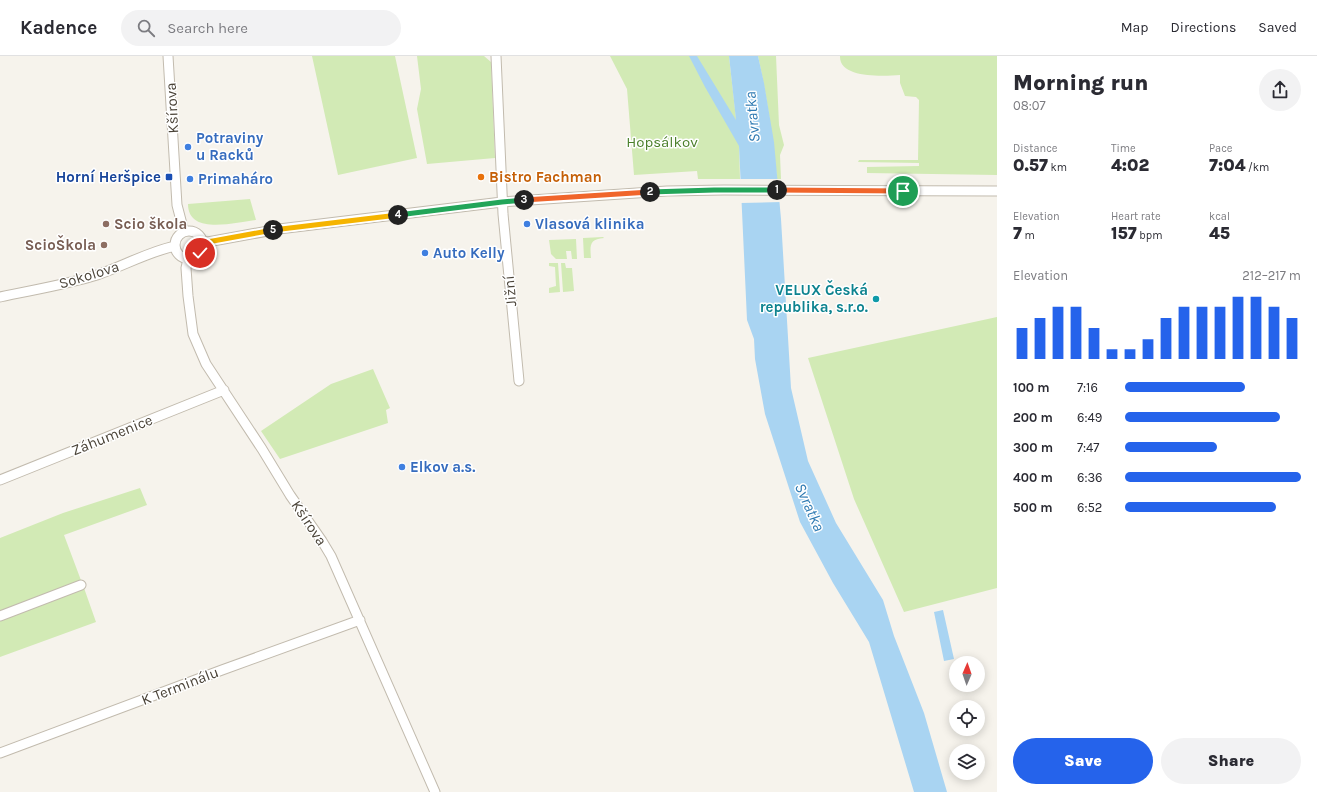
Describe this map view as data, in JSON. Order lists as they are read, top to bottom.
{
  "streets": {
    "street": [
      "Kšírova",
      "Sokolova",
      "Jižní",
      "Záhumenice",
      "K Terminálu"
    ]
  },
  "crossings": [
    ["Kšírova", "Sokolova"],
    ["Kšírova", "Záhumenice"],
    ["Kšírova", "K Terminálu"]
  ],
  "water": ["Svratka"],
  "parks": ["Hopsálkov"],
  "places": {
    "other": [
      "Potraviny u Racků",
      "Bistro Fachman",
      "Primaháro",
      "Scio škola",
      "Vlasová klinika",
      "ScioŠkola",
      "Auto Kelly",
      "VELUX Česká republika, s.r.o.",
      "Elkov a.s."
    ],
    "transit": ["Horní Heršpice"]
  },
  "north": "top",
  "page": {
    "header": "Kadence",
    "search": "Search here",
    "nav": ["Map", "Directions", "Saved"],
    "heading": ["Morning run", "08:07"],
    "stats": [
      ["Distance", "0.57 km"],
      ["Time", "4:02"],
      ["Pace", "7:04 /km"],
      ["Elevation", "7 m"],
      ["Heart rate", "157 bpm"],
      ["kcal", "45"]
    ],
    "pins": [
      "1",
      "2",
      "3",
      "4",
      "5"
    ],
    "chart": ["Elevation", "212–217 m"],
    "list": [
      {
        "name": "100 m",
        "note": "7:16"
      },
      {
        "name": "200 m",
        "note": "6:49"
      },
      {
        "name": "300 m",
        "note": "7:47"
      },
      {
        "name": "400 m",
        "note": "6:36"
      },
      {
        "name": "500 m",
        "note": "6:52"
      }
    ],
    "buttons": ["Save", "Share"]
  }
}
